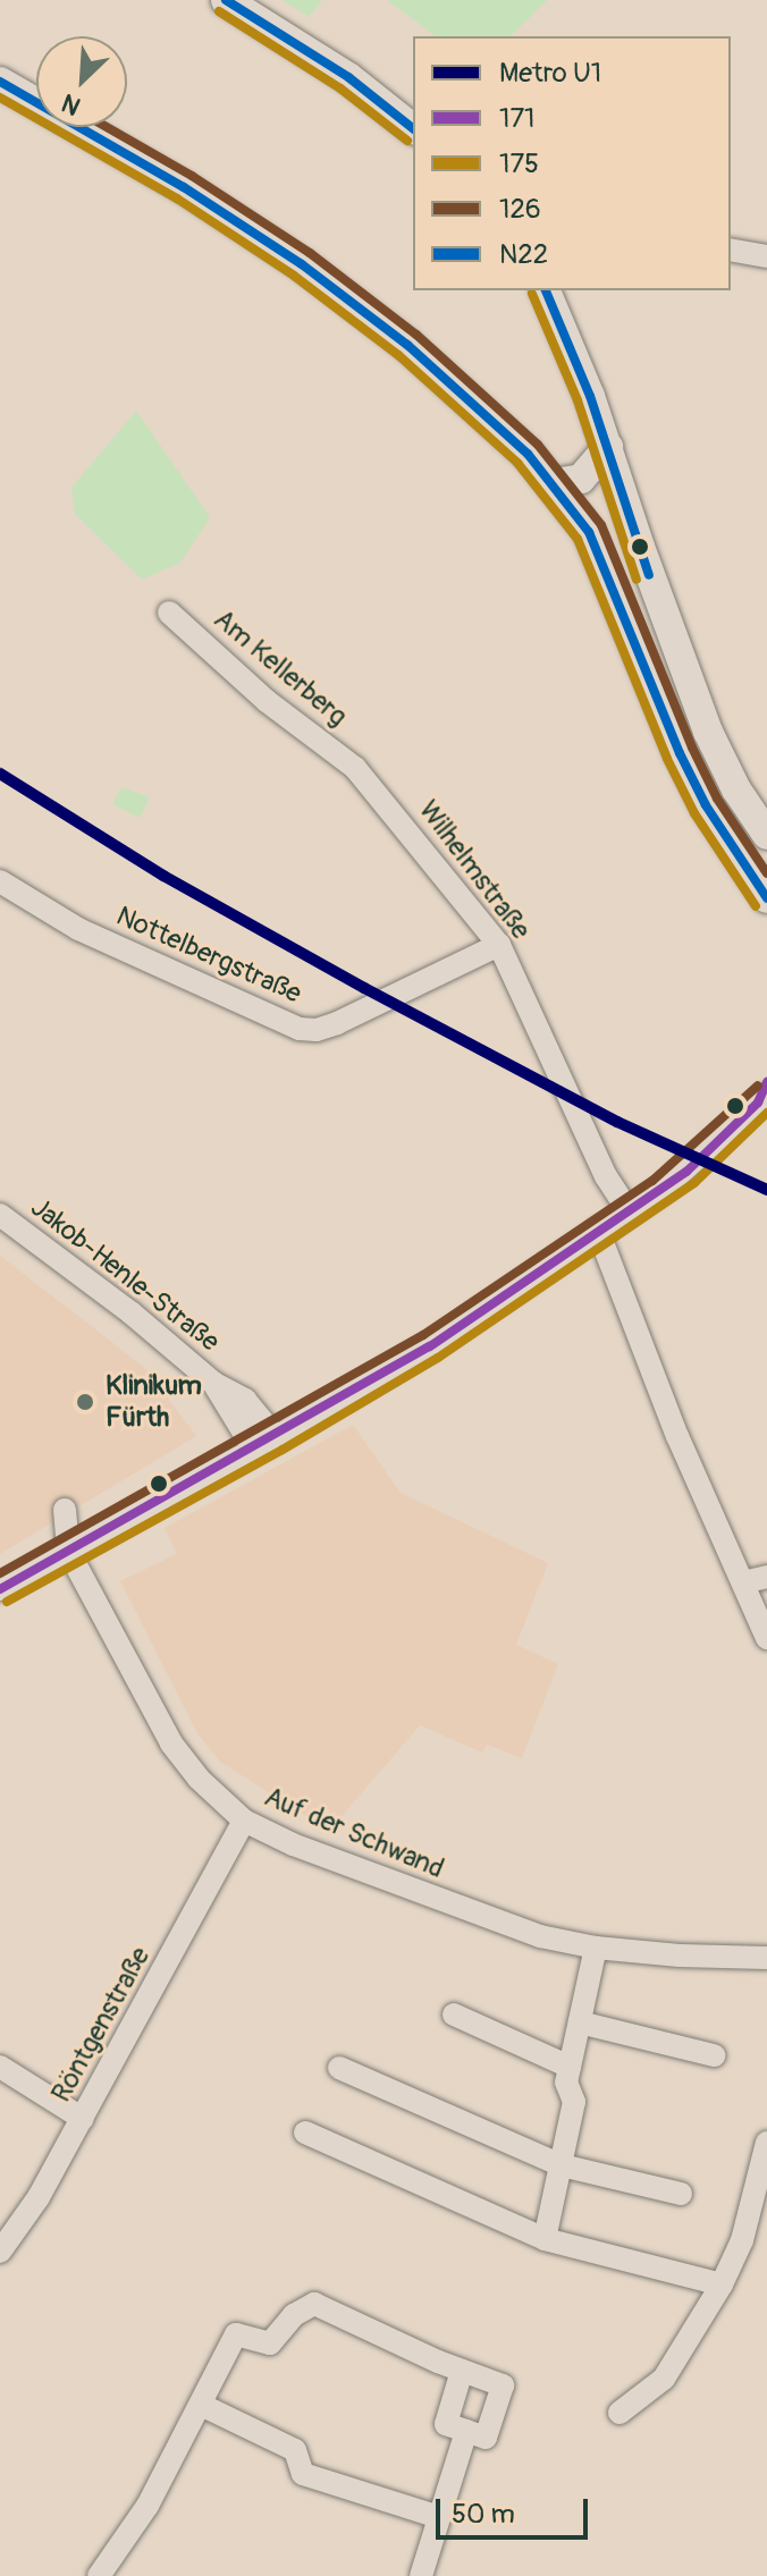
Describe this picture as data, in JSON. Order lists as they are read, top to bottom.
{
  "streets": {
    "street": [
      "Am Kellerberg",
      "Wilhelmstraße",
      "Nottelbergstraße",
      "Jakob-Henle-Straße",
      "Auf der Schwand",
      "Röntgenstraße"
    ]
  },
  "crossings": [
    ["Am Kellerberg", "Wilhelmstraße"],
    ["Wilhelmstraße", "Nottelbergstraße"],
    ["Auf der Schwand", "Röntgenstraße"]
  ],
  "places": ["Klinikum Fürth"],
  "lines": [
    "transit line N22",
    "transit line 175",
    "transit line 126",
    "metro line U1",
    "transit line 171"
  ],
  "legend": [
    "Metro U1",
    "171",
    "175",
    "126",
    "N22"
  ],
  "scale_bar": "50 m",
  "north": "bottom left"
}
